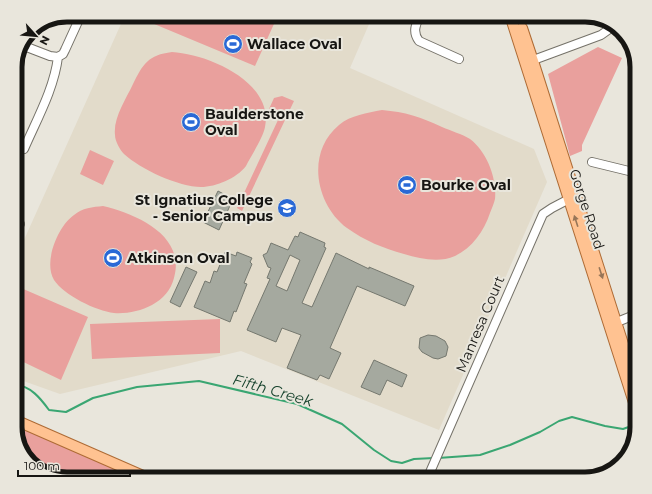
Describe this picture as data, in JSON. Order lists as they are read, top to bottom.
{
  "streets": {
    "main road": ["Gorge Road"],
    "street": ["Manresa Court"]
  },
  "crossings": [
    ["Gorge Road", "Manresa Court"]
  ],
  "water": ["Fifth Creek"],
  "places": {
    "sports": [
      "Wallace Oval",
      "Baulderstone Oval",
      "Bourke Oval",
      "Atkinson Oval"
    ],
    "school or university": ["St Ignatius College - Senior Campus"]
  },
  "scale_bar": "100 m",
  "north": "bottom right"
}
